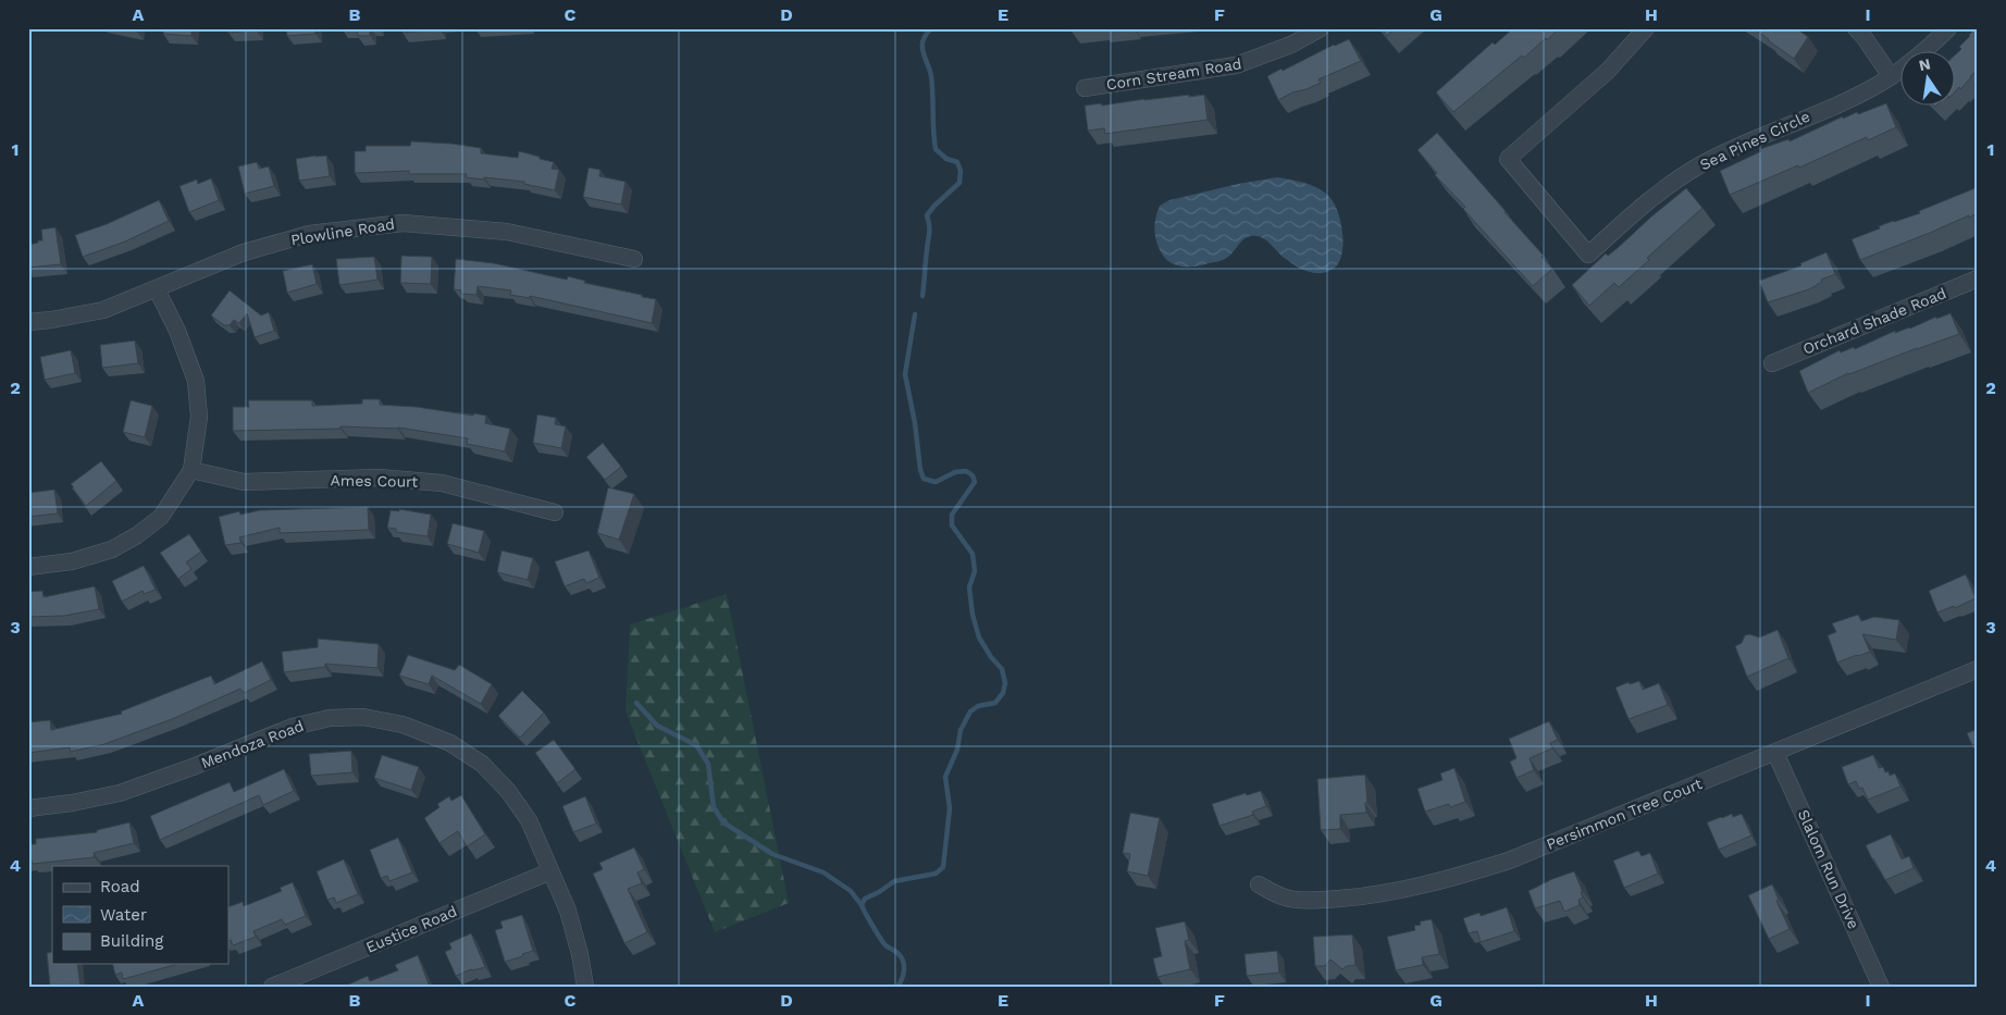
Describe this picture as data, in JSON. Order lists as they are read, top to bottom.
{
  "streets": {
    "street": [
      "Corn Stream Road",
      "Sea Pines Circle",
      "Plowline Road",
      "Orchard Shade Road",
      "Ames Court",
      "Mendoza Road",
      "Persimmon Tree Court",
      "Slalom Run Drive",
      "Eustice Road"
    ]
  },
  "crossings": [
    ["Mendoza Road", "Eustice Road"],
    ["Persimmon Tree Court", "Slalom Run Drive"]
  ],
  "legend": ["Road", "Water", "Building"],
  "north": "top",
  "grid": {
    "columns": [
      "A",
      "B",
      "C",
      "D",
      "E",
      "F",
      "G",
      "H",
      "I"
    ],
    "rows": [
      "1",
      "2",
      "3",
      "4"
    ]
  }
}
